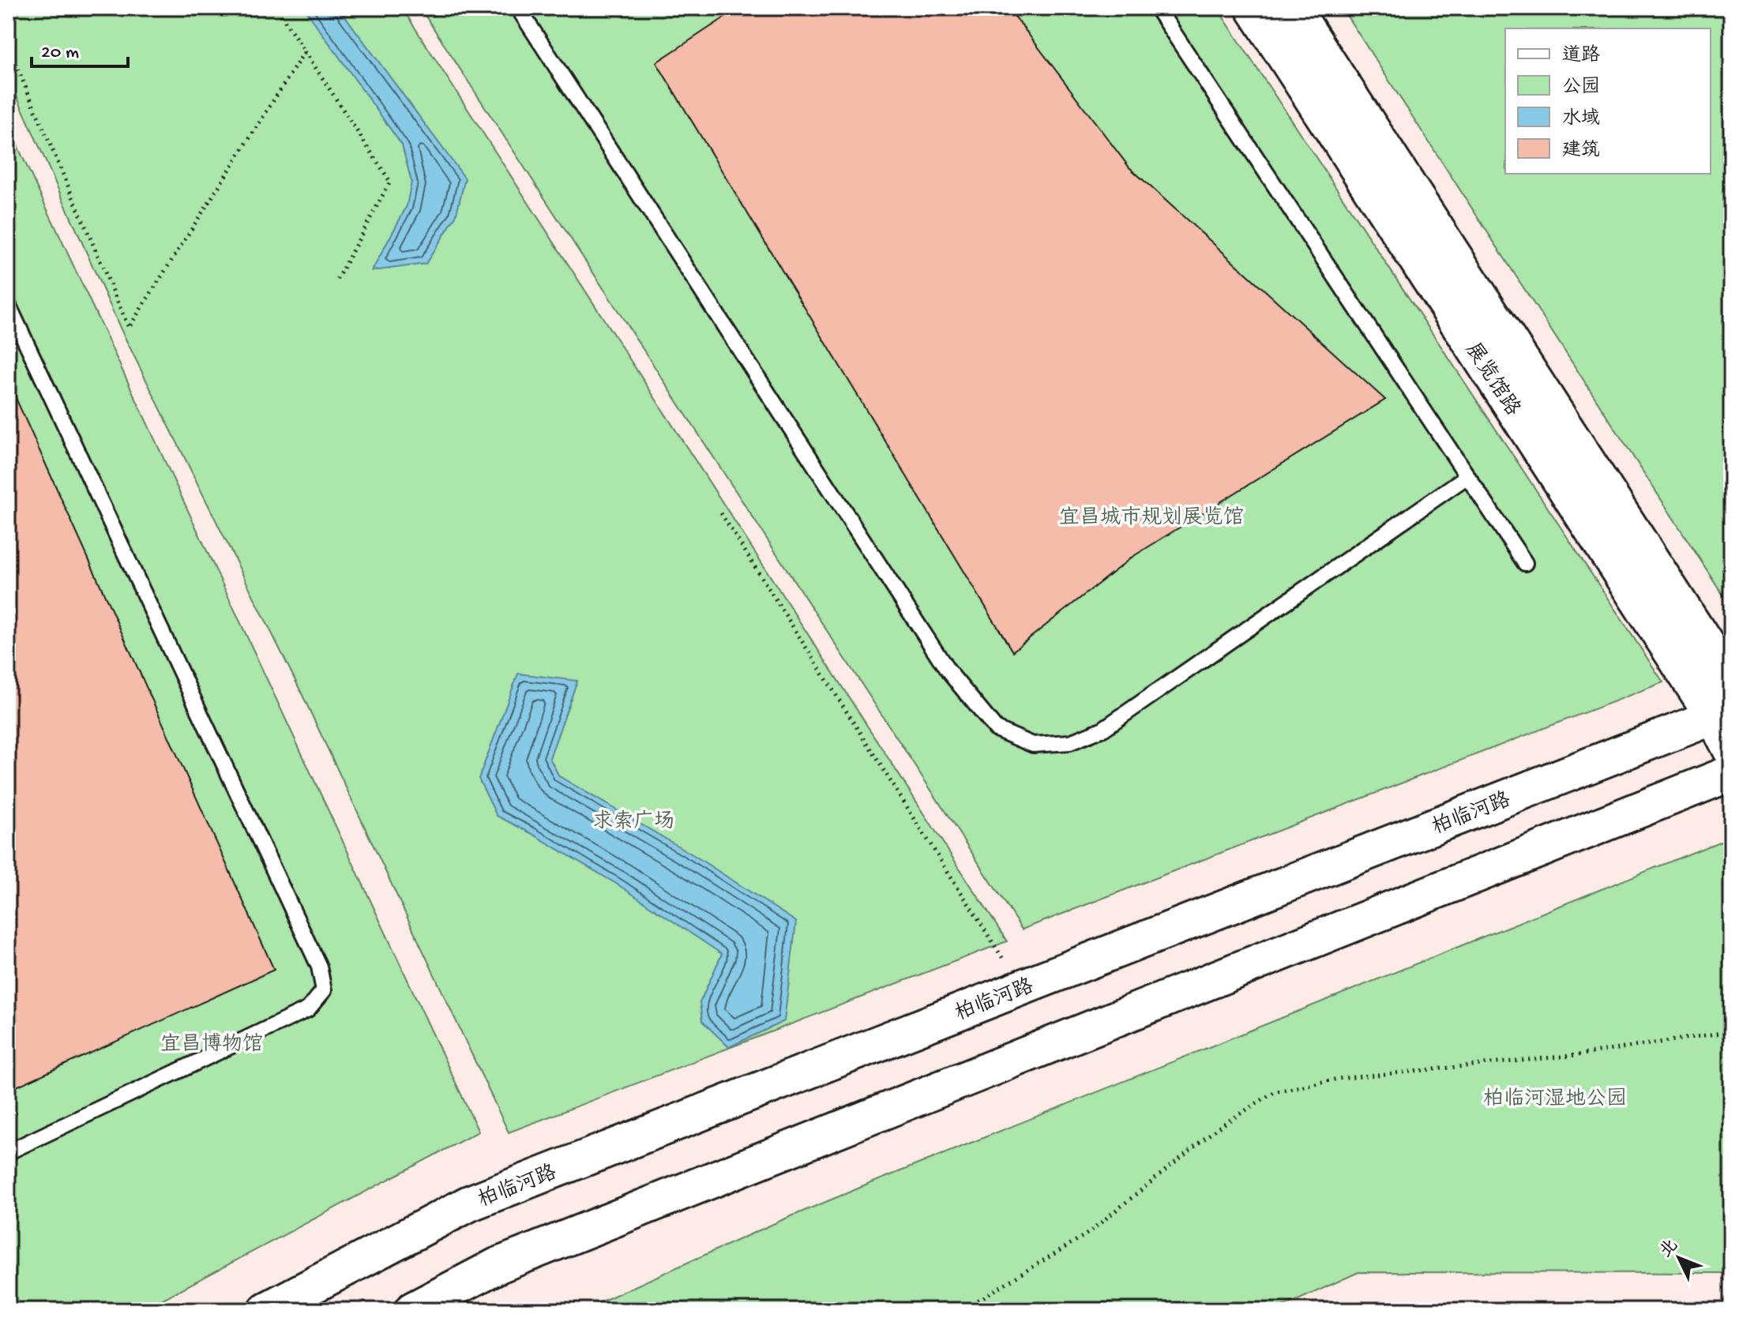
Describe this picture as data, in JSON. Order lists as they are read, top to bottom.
{
  "streets": {
    "main road": ["展览馆路", "柏临河路"]
  },
  "crossings": [
    ["展览馆路", "柏临河路"]
  ],
  "parks": [
    "宜昌城市规划展览馆",
    "求索广场",
    "宜昌博物馆",
    "柏临河湿地公园"
  ],
  "legend": [
    "道路",
    "公园",
    "水域",
    "建筑"
  ],
  "scale_bar": "20 m",
  "north": "top left"
}
